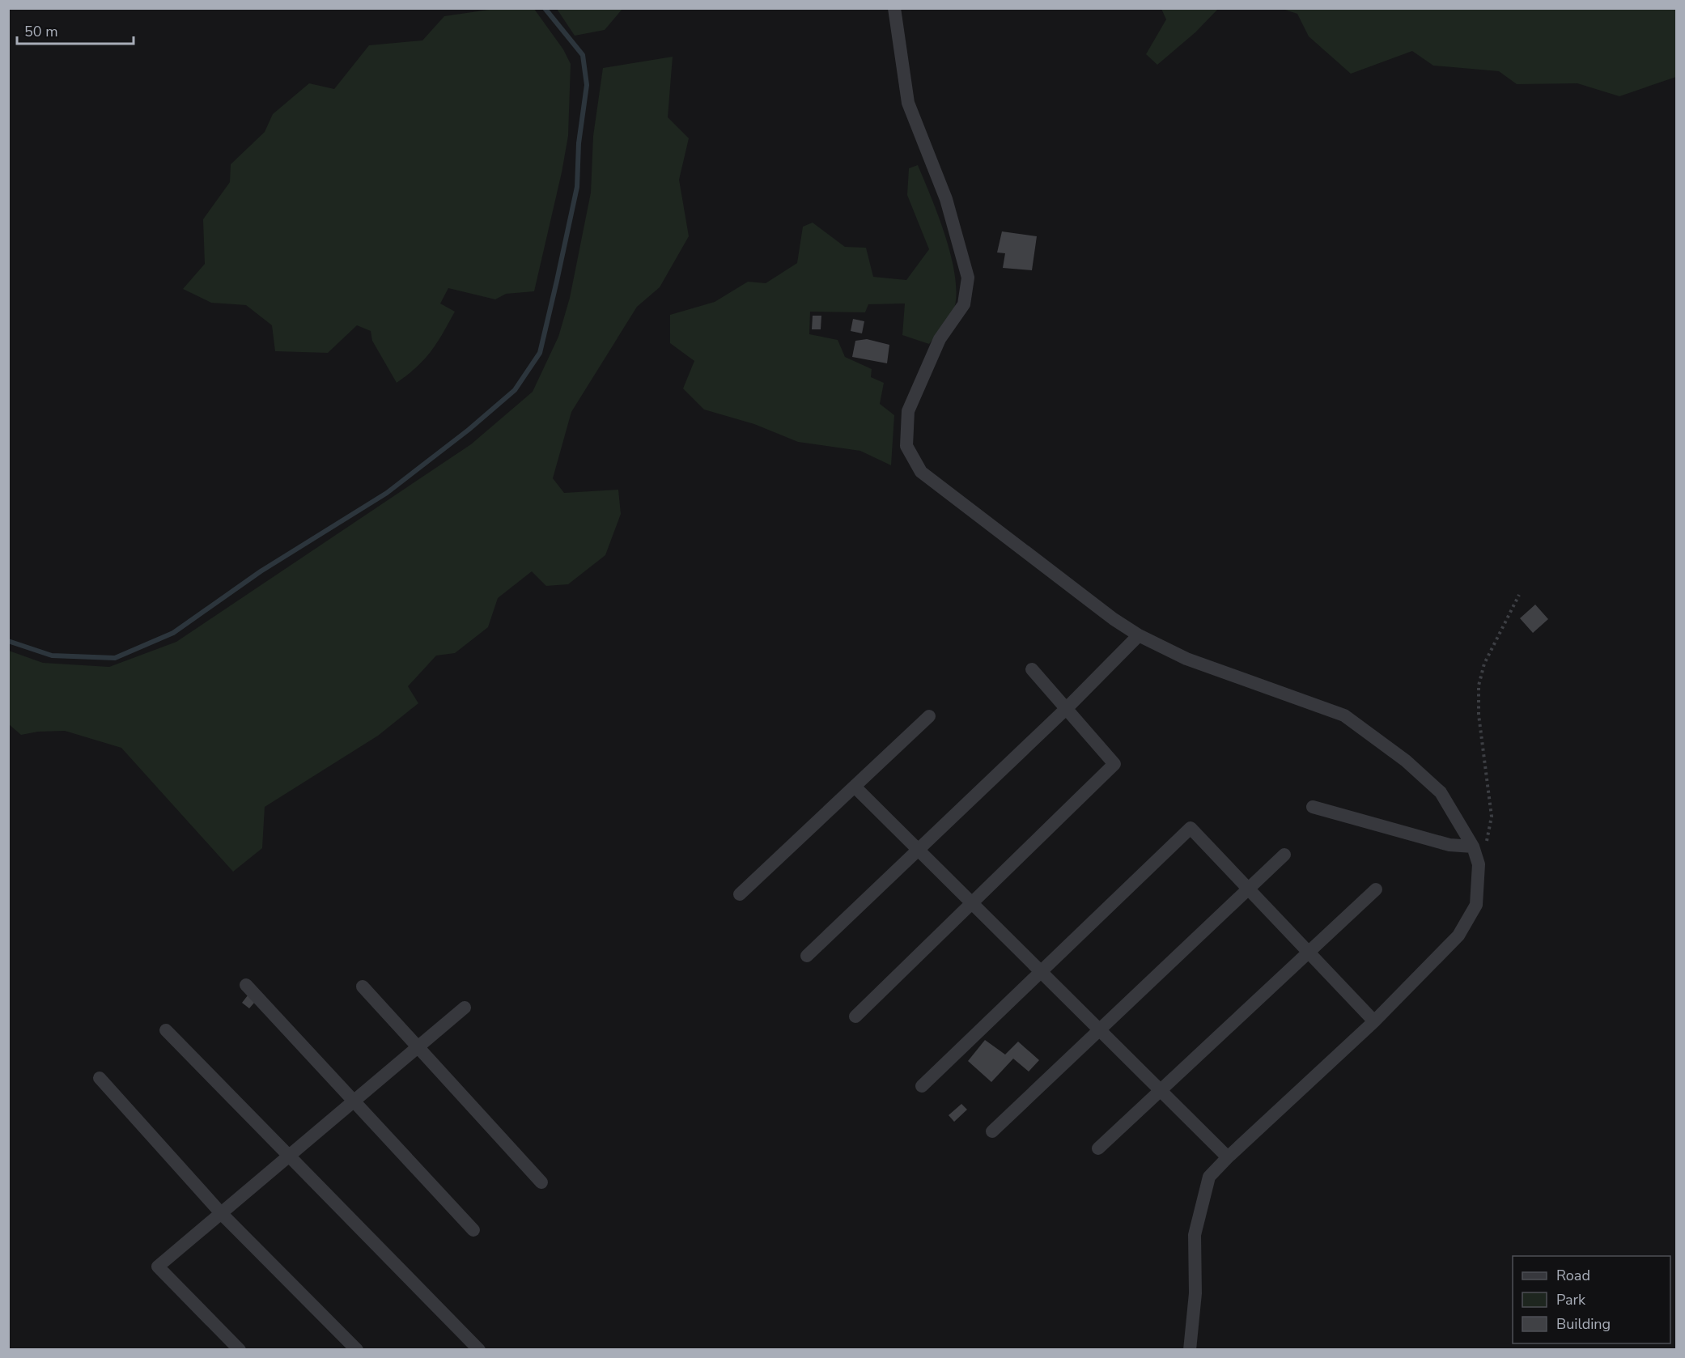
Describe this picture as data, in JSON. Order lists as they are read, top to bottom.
{
  "legend": ["Road", "Park", "Building"],
  "scale_bar": "50 m"
}
